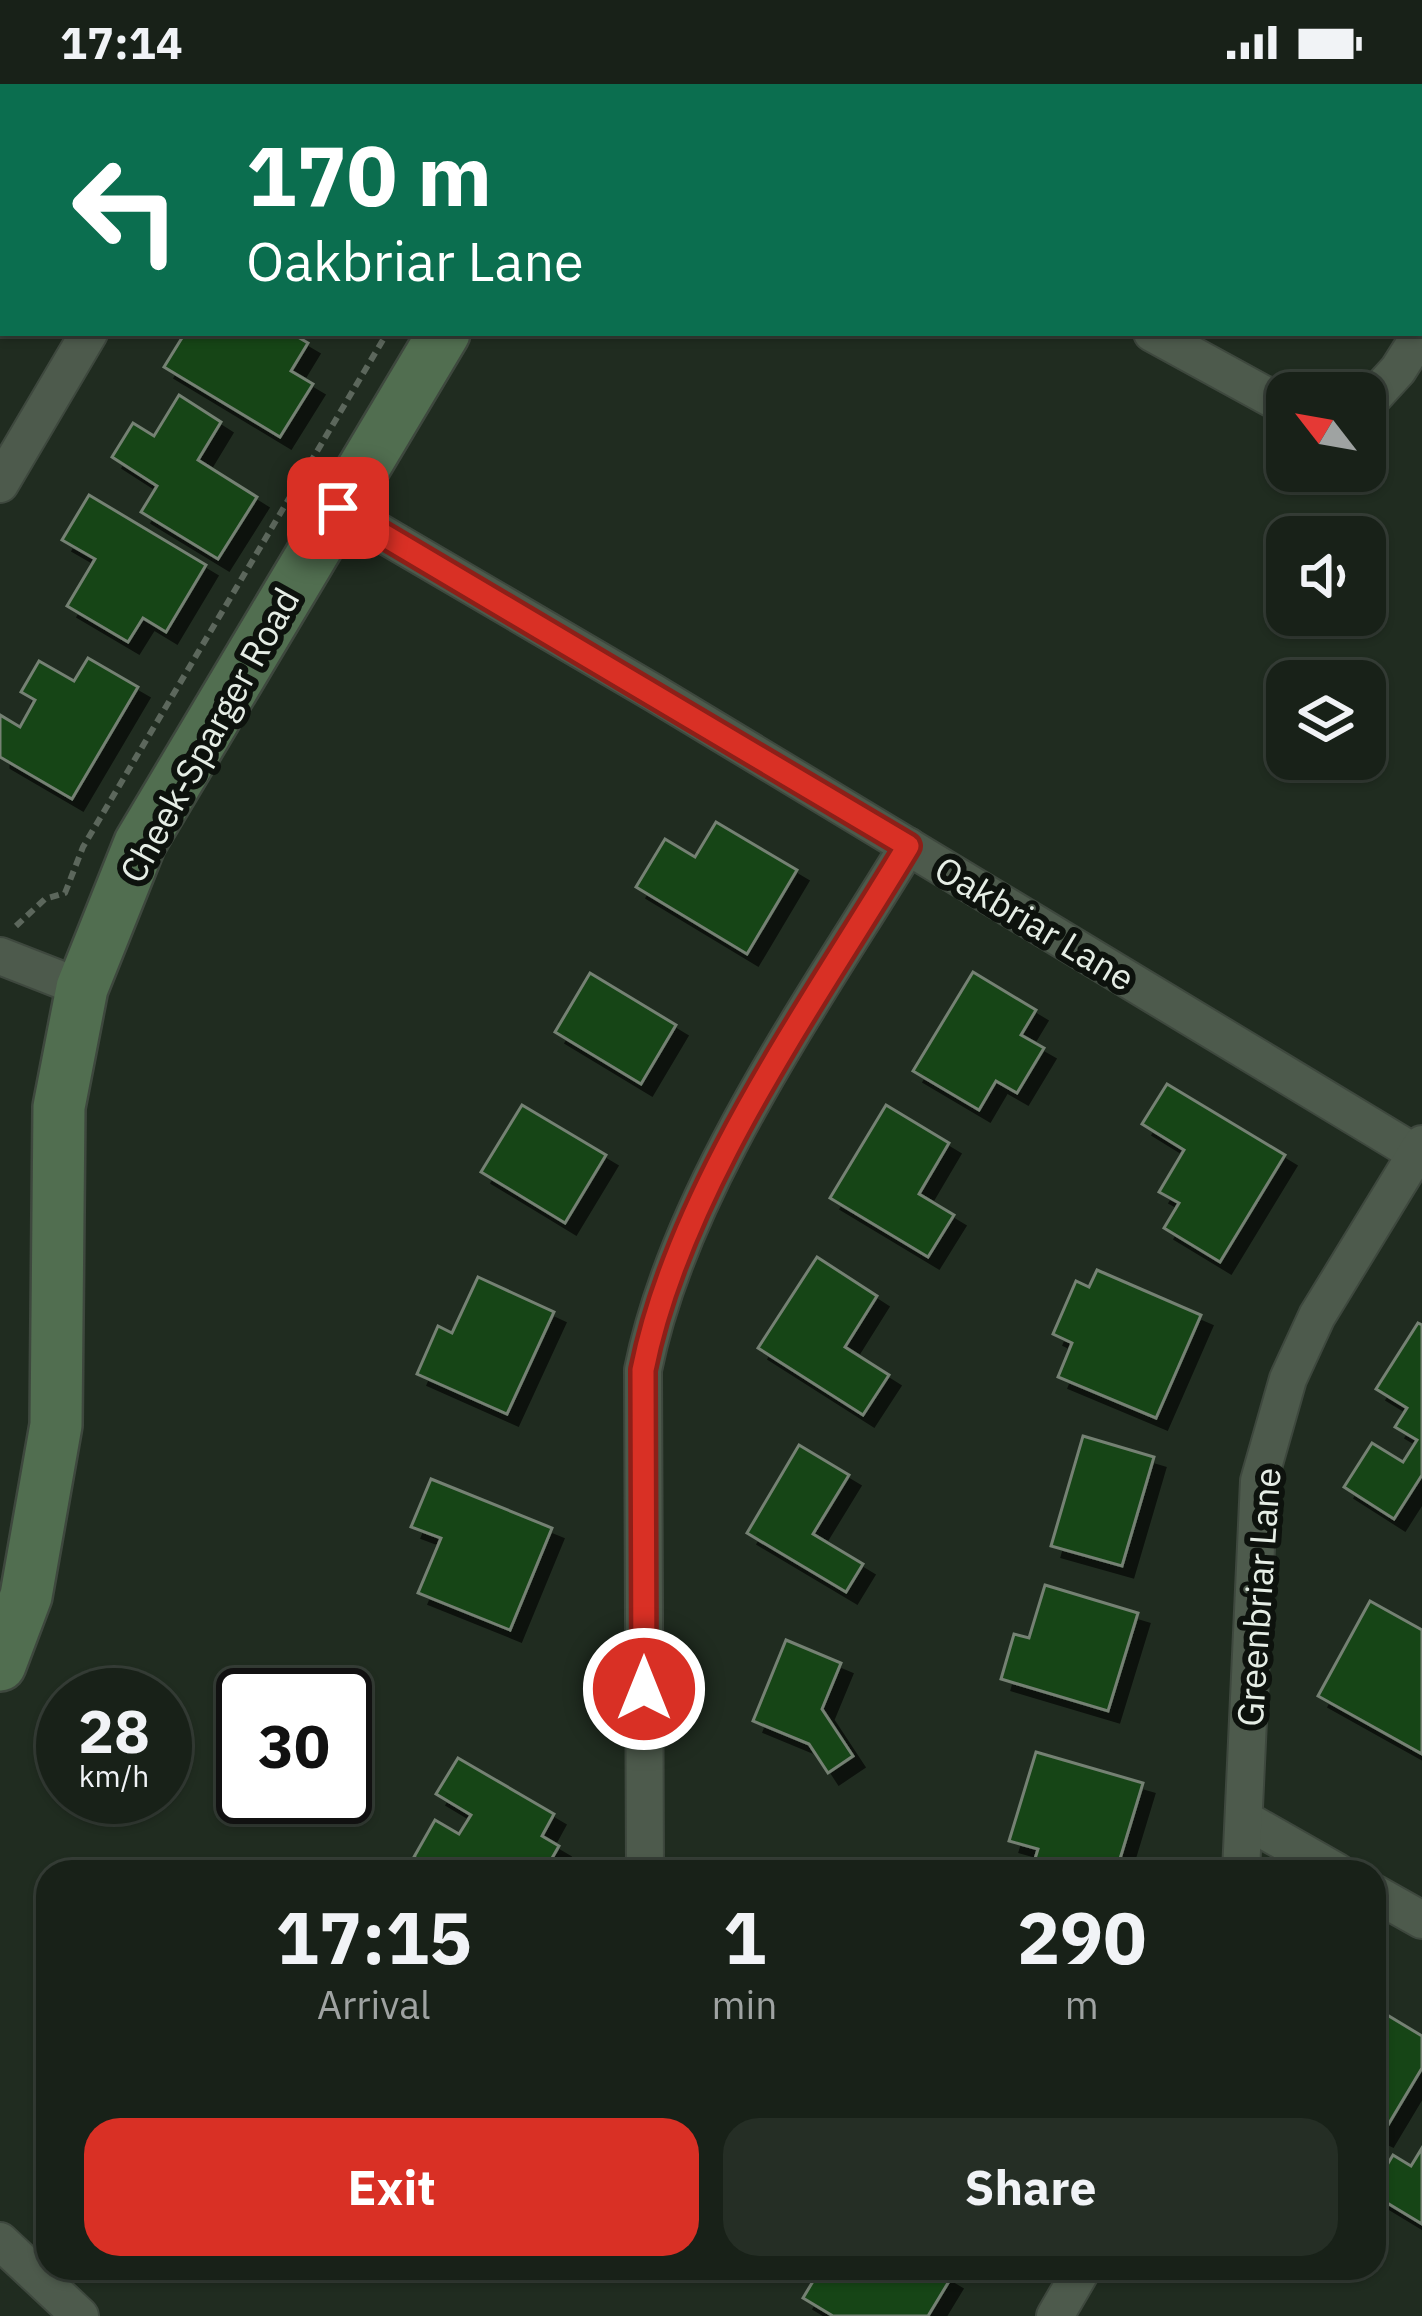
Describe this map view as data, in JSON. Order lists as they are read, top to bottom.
{
  "streets": {
    "main road": ["Cheek-Sparger Road"],
    "street": ["Oakbriar Lane", "Greenbriar Lane"]
  },
  "crossings": [
    ["Cheek-Sparger Road", "Oakbriar Lane"],
    ["Oakbriar Lane", "Greenbriar Lane"]
  ],
  "north": "top left",
  "page": {
    "status": "17:14",
    "turn": ["170 m", "Oakbriar Lane"],
    "speed": "28 km/h",
    "limit": "30",
    "eta": [
      "17:15",
      "Arrival",
      "1",
      "min",
      "290",
      "m"
    ],
    "buttons": ["Exit", "Share"]
  }
}
